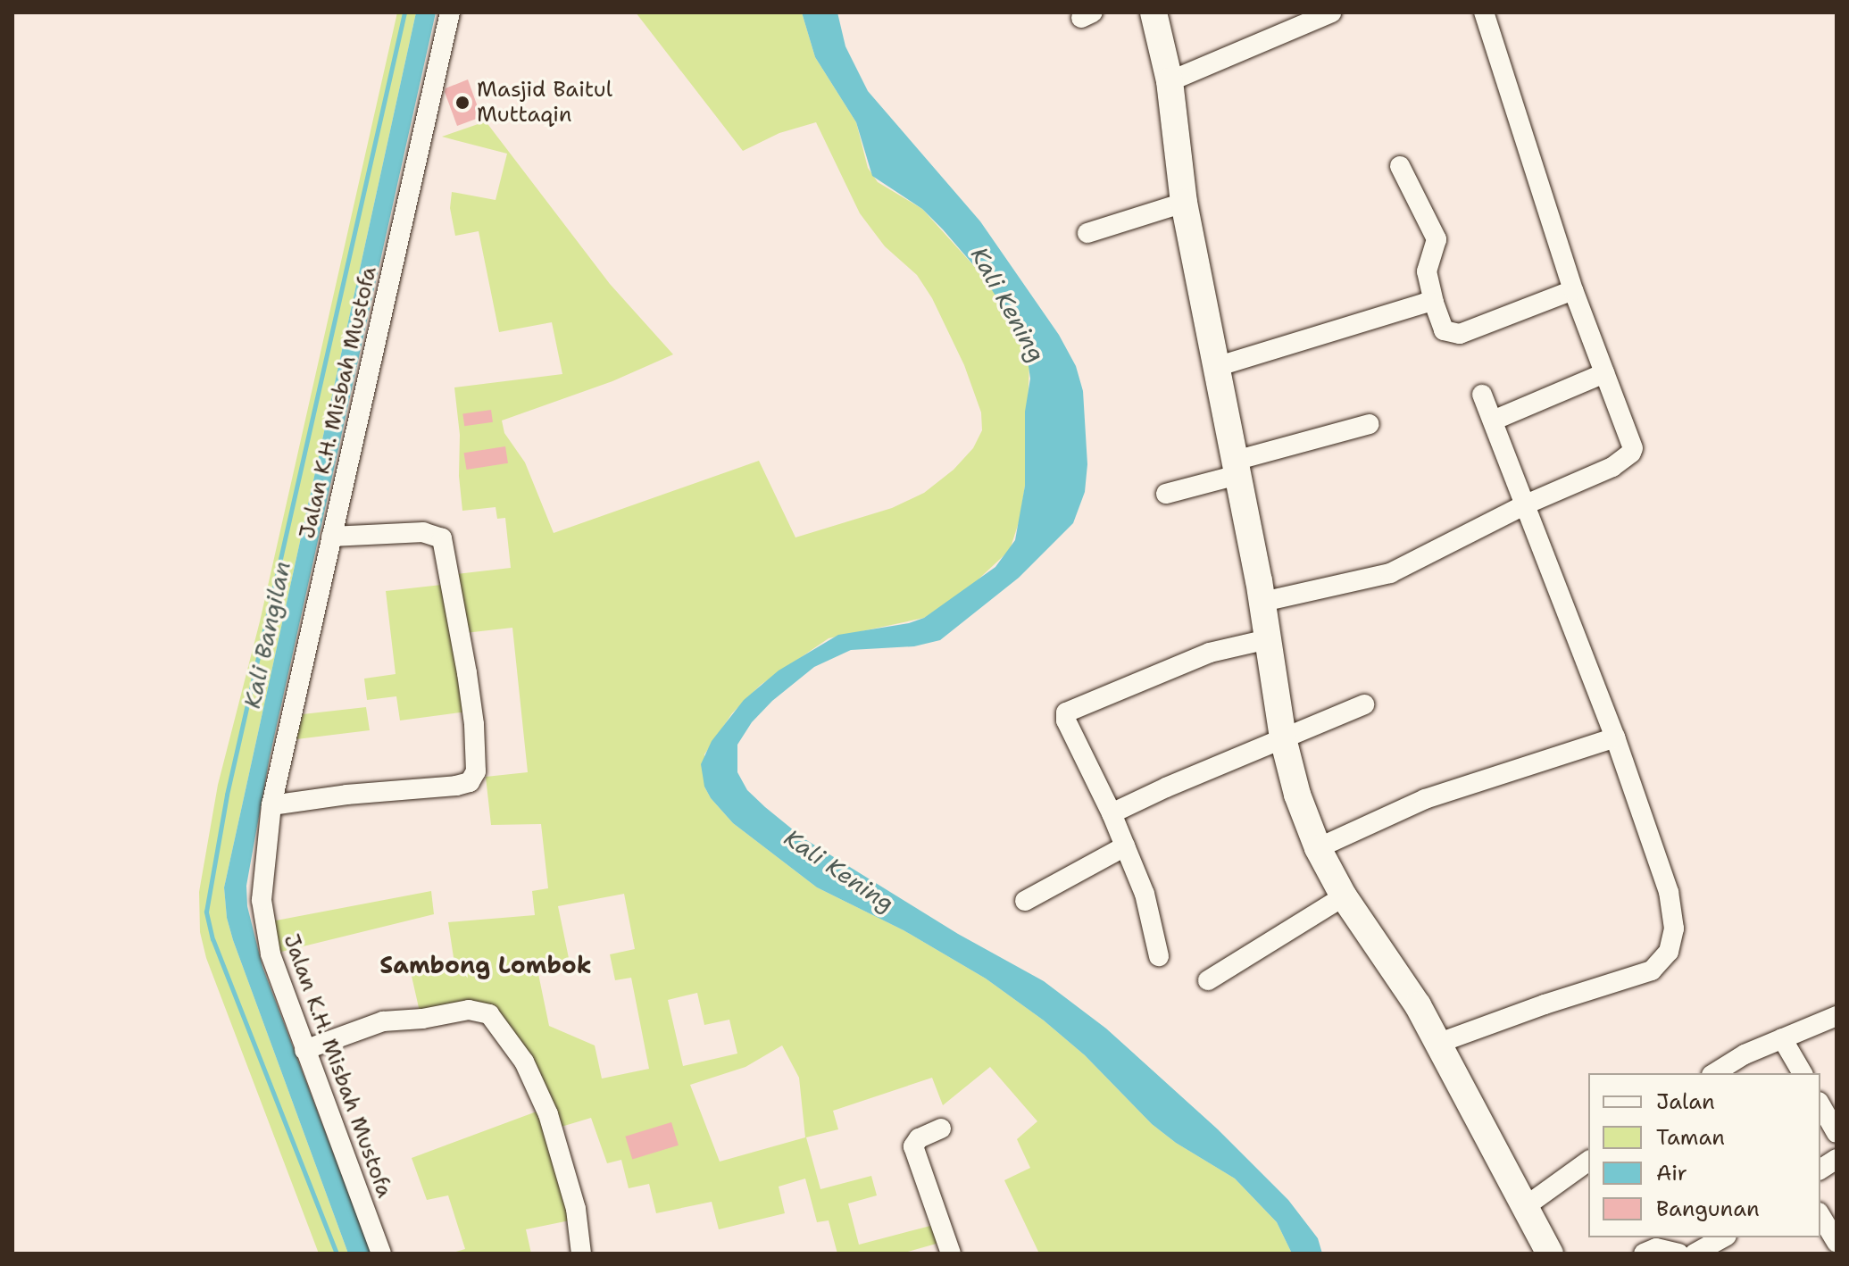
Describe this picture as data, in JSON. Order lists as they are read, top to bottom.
{
  "streets": {
    "street": ["Jalan K.H. Misbah Mustofa"]
  },
  "districts": ["Sambong Lombok"],
  "water": ["Kali Kening", "Kali Bangilan"],
  "places": ["Masjid Baitul Muttaqin"],
  "legend": [
    "Jalan",
    "Taman",
    "Air",
    "Bangunan"
  ]
}
